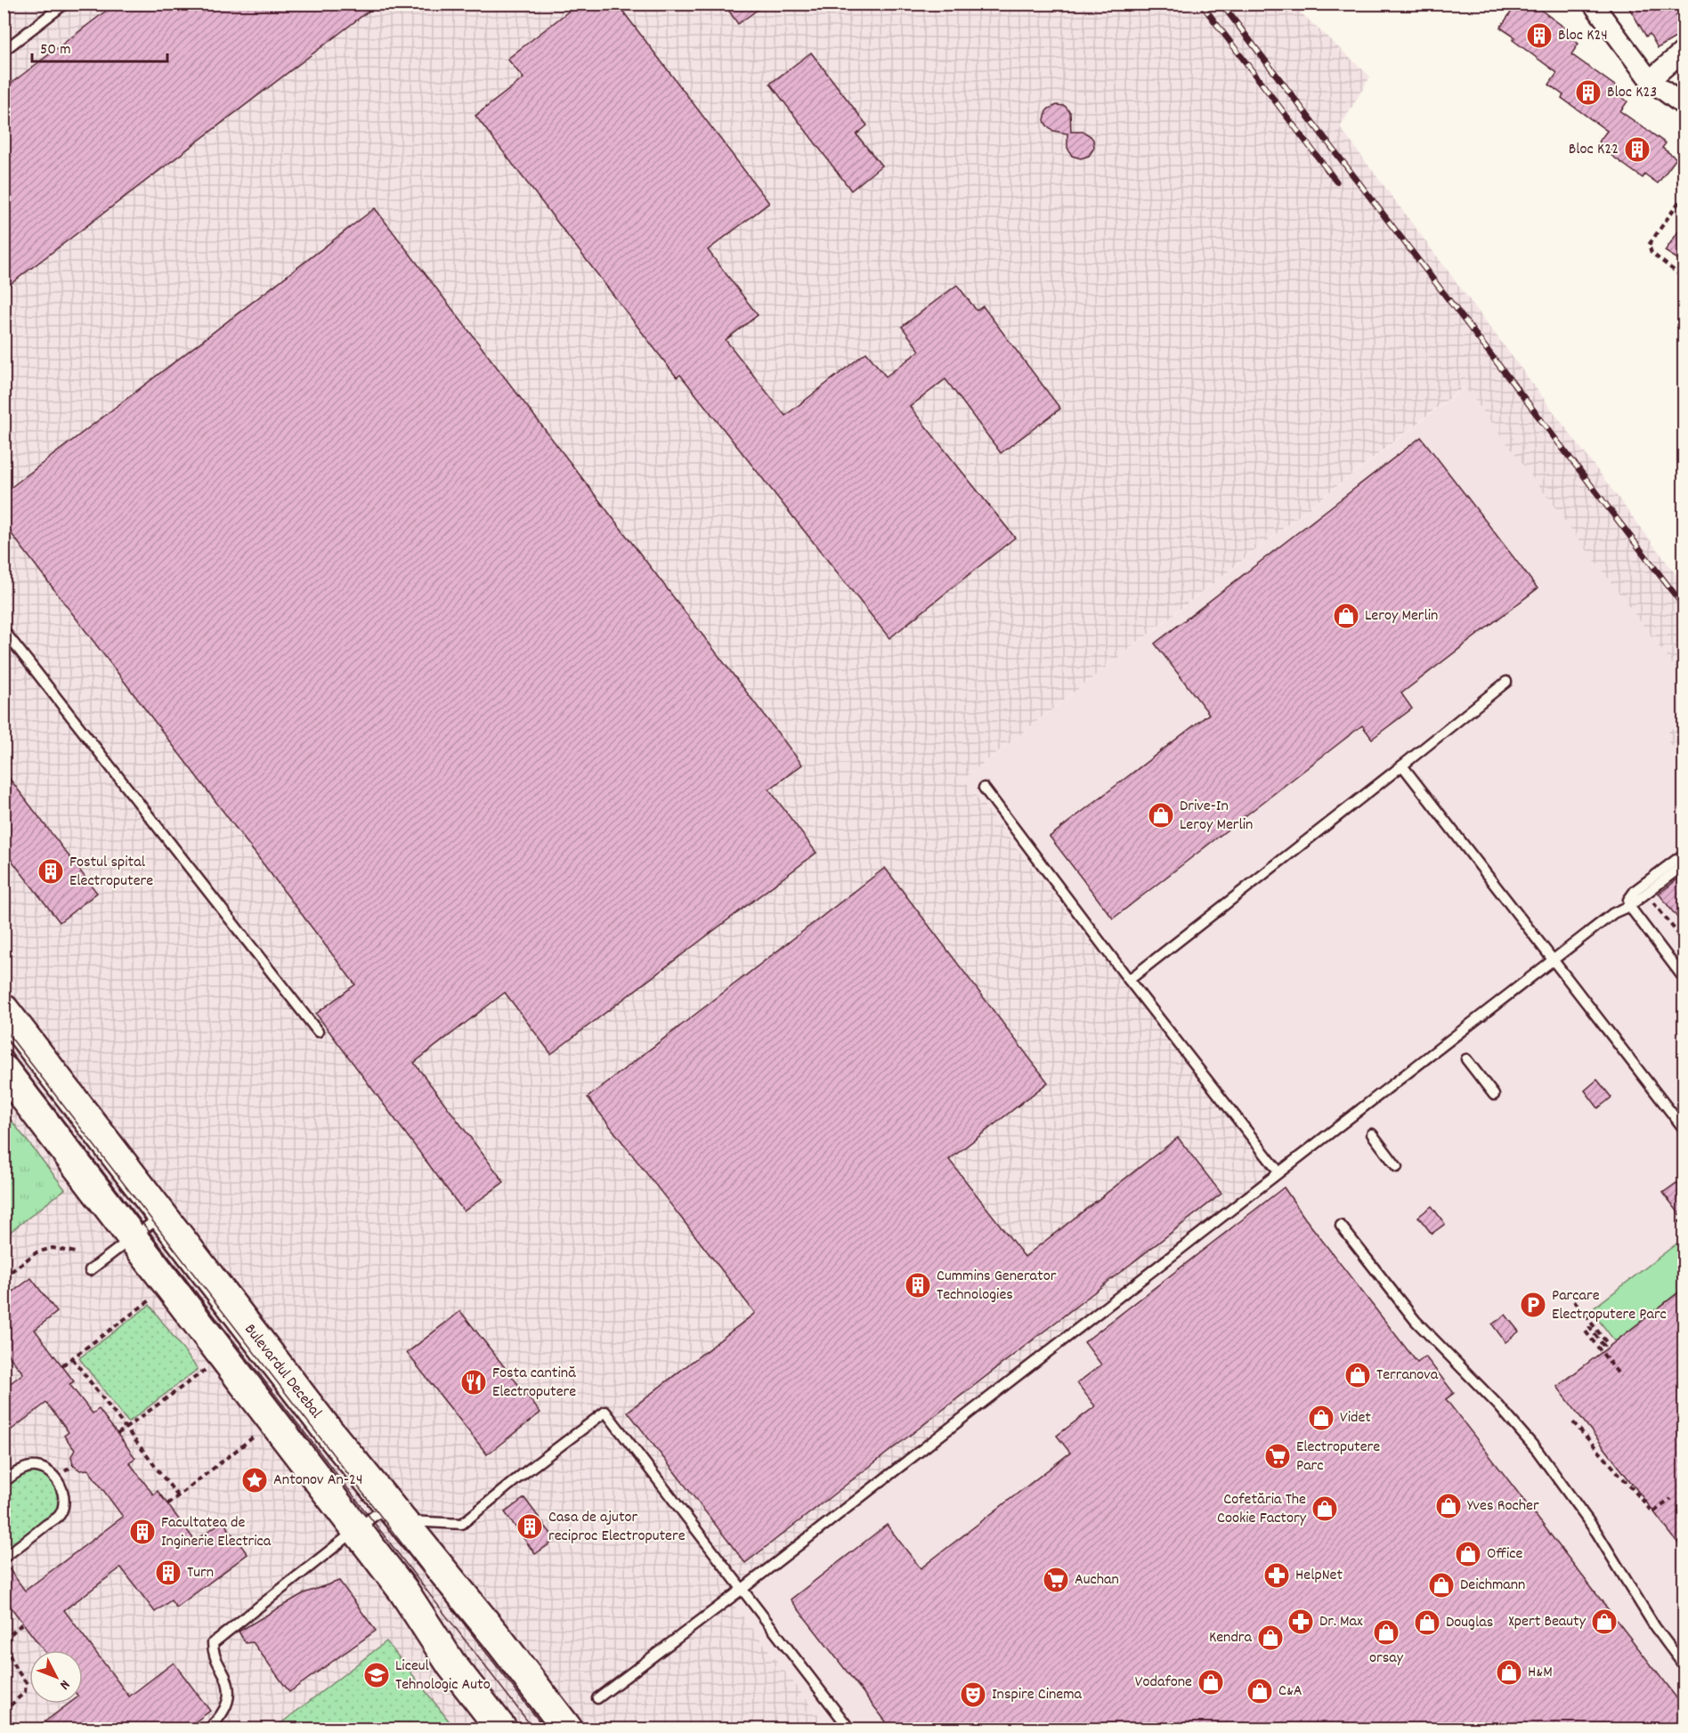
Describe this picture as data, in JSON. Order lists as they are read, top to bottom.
{
  "streets": {
    "main road": ["Bulevardul Decebal"]
  },
  "places": {
    "building": [
      "Bloc K24",
      "Bloc K23",
      "Bloc K22",
      "Fostul spital Electroputere",
      "Cummins Generator Technologies",
      "Casa de ajutor reciproc Electroputere",
      "Facultatea de Inginerie Electrica",
      "Turn"
    ],
    "shop": [
      "Leroy Merlin",
      "Drive-In Leroy Merlin",
      "Terranova",
      "Videt",
      "Yves Rocher",
      "Cofetăria The Cookie Factory",
      "Office",
      "Deichmann",
      "Xpert Beauty",
      "Douglas",
      "orsay",
      "Kendra",
      "H&M",
      "Vodafone",
      "C&A"
    ],
    "parking": ["Parcare Electroputere Parc"],
    "restaurant": ["Fosta cantină Electroputere"],
    "supermarket": ["Electroputere Parc", "Auchan"],
    "place": ["Antonov An-24"],
    "pharmacy": ["HelpNet", "Dr. Max"],
    "school or university": ["Liceul Tehnologic Auto"],
    "theatre": ["Inspire Cinema"]
  },
  "scale_bar": "50 m",
  "north": "bottom right"
}
